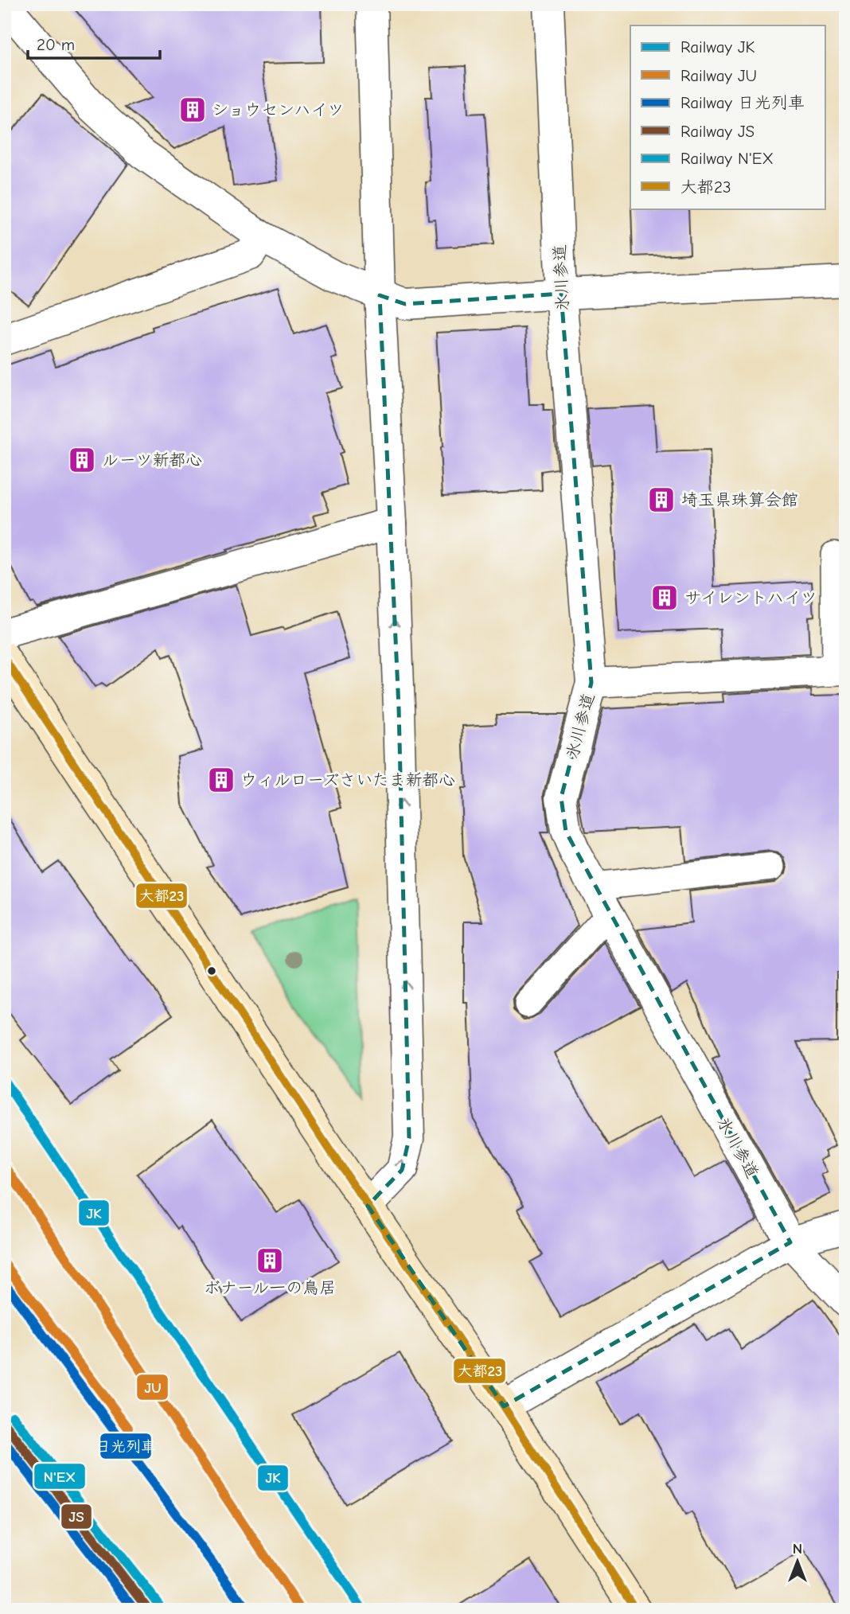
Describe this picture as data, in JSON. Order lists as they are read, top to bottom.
{
  "streets": {
    "street": ["氷川参道"]
  },
  "places": {
    "building": [
      "ショウセンハイツ",
      "ルーツ新都心",
      "埼玉県珠算会館",
      "サイレントハイツ",
      "ウィルローズさいたま新都心",
      "ボナール一の鳥居"
    ]
  },
  "lines": [
    "transit line 大都23",
    "rail line JK",
    "rail line JU",
    "rail line 日光列車",
    "rail line N'EX",
    "rail line JS"
  ],
  "legend": [
    "Railway JK",
    "Railway JU",
    "Railway 日光列車",
    "Railway JS",
    "Railway N'EX",
    "大都23"
  ],
  "scale_bar": "20 m",
  "north": "top"
}
